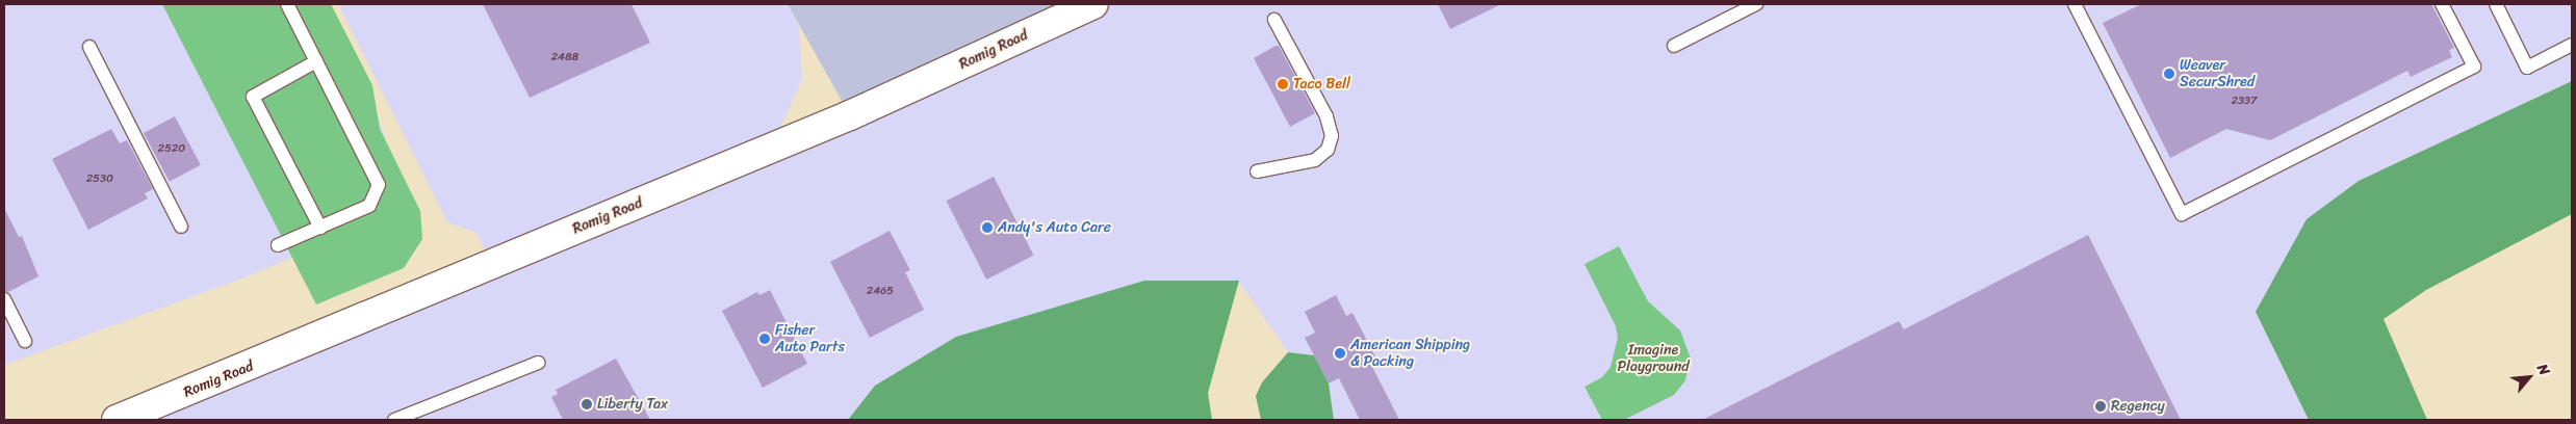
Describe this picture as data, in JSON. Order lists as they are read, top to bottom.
{
  "streets": {
    "street": ["Romig Road"]
  },
  "parks": ["Imagine Playground"],
  "places": [
    "Weaver SecurShred",
    "Taco Bell",
    "Andy's Auto Care",
    "Fisher Auto Parts",
    "American Shipping & Packing",
    "Liberty Tax",
    "Regency"
  ],
  "house_numbers": [
    "2488",
    "2337",
    "2520",
    "2530",
    "2465"
  ],
  "north": "top right"
}
